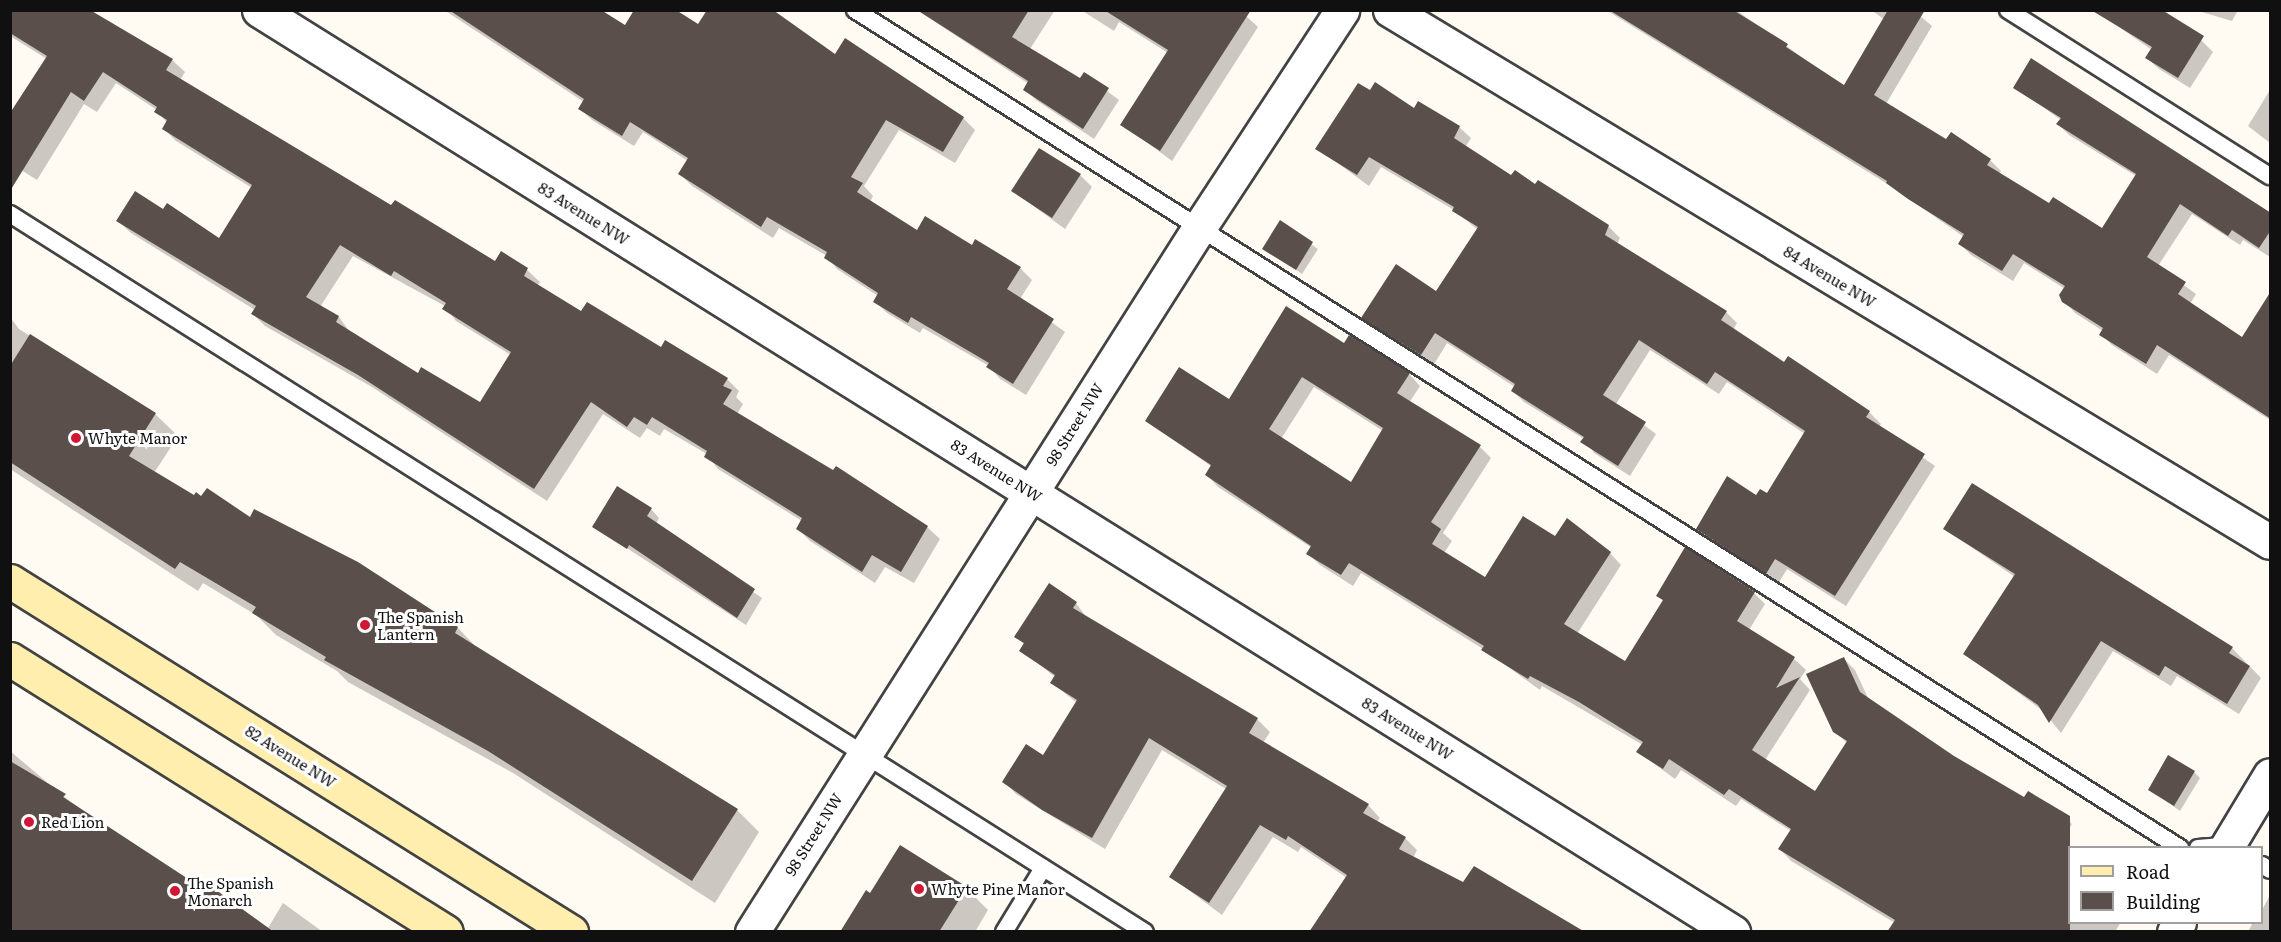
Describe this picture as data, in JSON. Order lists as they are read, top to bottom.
{
  "streets": {
    "main road": ["82 Avenue NW"],
    "street": ["83 Avenue NW", "84 Avenue NW", "98 Street NW"]
  },
  "crossings": [
    ["83 Avenue NW", "98 Street NW"]
  ],
  "places": [
    "Whyte Manor",
    "The Spanish Lantern",
    "Red Lion",
    "Whyte Pine Manor",
    "The Spanish Monarch"
  ],
  "legend": ["Road", "Building"]
}
